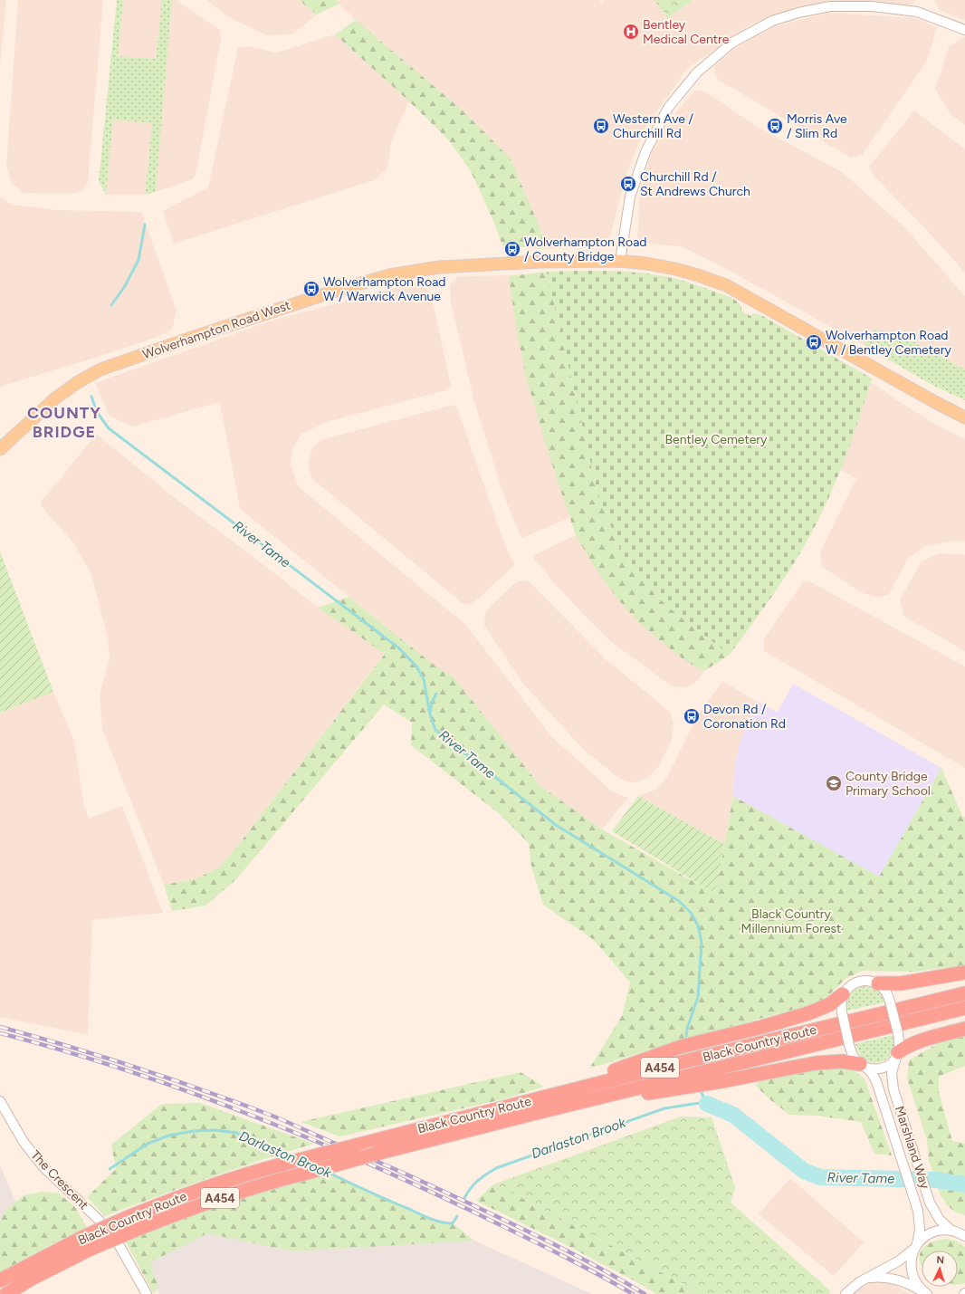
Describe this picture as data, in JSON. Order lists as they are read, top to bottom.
{
  "streets": {
    "highway": ["Black Country Route", "A454"],
    "main road": ["Wolverhampton Road West"],
    "street": ["Marshland Way", "The Crescent"]
  },
  "districts": ["COUNTY BRIDGE"],
  "water": ["River Tame", "Darlaston Brook"],
  "parks": ["Bentley Cemetery", "Black Country Millennium Forest"],
  "places": {
    "hospital": ["Bentley Medical Centre"],
    "bus stop": [
      "Western Ave / Churchill Rd",
      "Morris Ave / Slim Rd",
      "Churchill Rd / St Andrews Church",
      "Wolverhampton Road / County Bridge",
      "Wolverhampton Road W / Warwick Avenue",
      "Wolverhampton Road W / Bentley Cemetery",
      "Devon Rd / Coronation Rd"
    ],
    "school or university": ["County Bridge Primary School"]
  },
  "north": "top"
}
